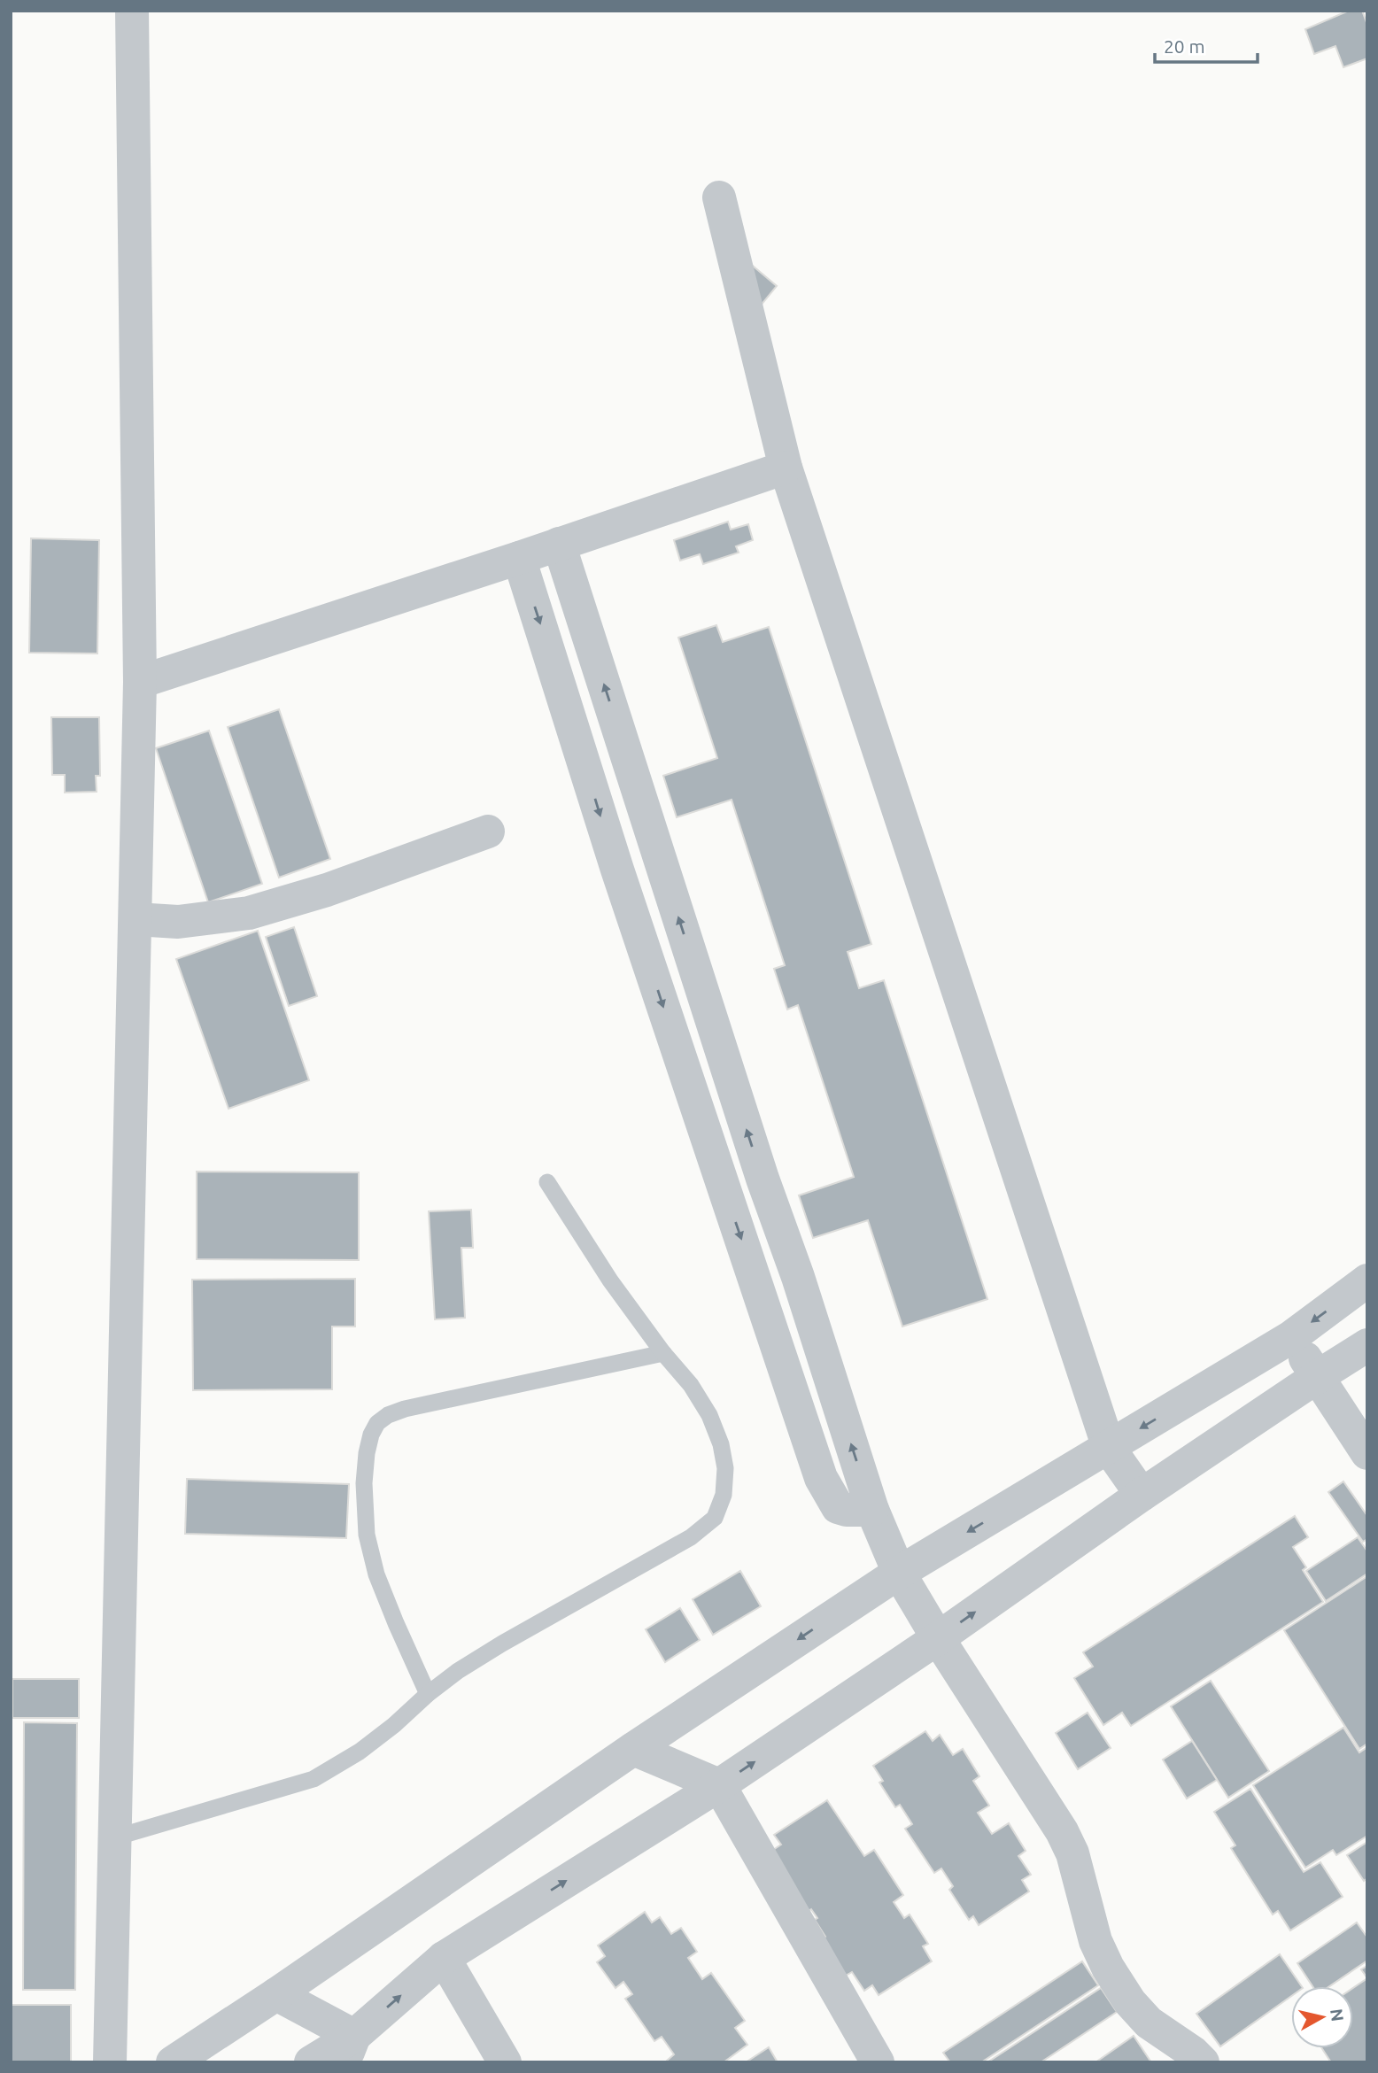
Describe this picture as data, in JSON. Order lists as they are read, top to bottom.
{
  "scale_bar": "20 m",
  "north": "right"
}
